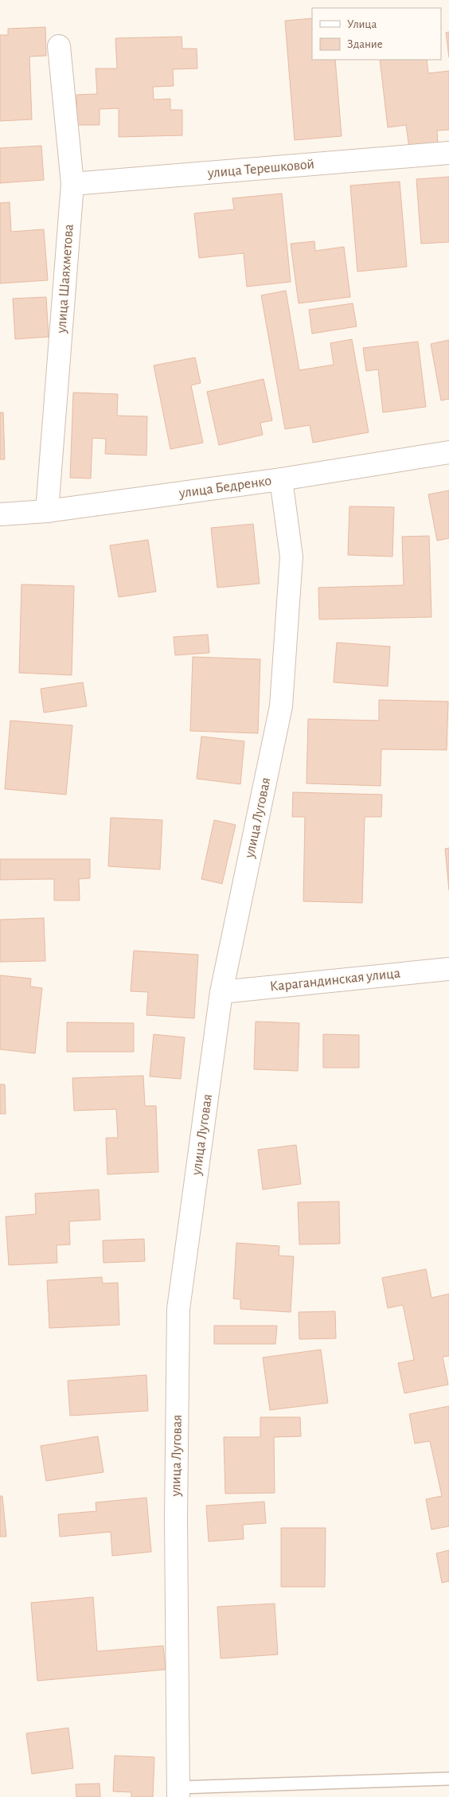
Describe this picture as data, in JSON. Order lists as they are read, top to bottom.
{
  "streets": {
    "street": [
      "улица Терешковой",
      "улица Шаяхметова",
      "улица Бедренко",
      "улица Луговая",
      "Карагандинская улица"
    ]
  },
  "crossings": [
    ["улица Терешковой", "улица Шаяхметова"],
    ["улица Шаяхметова", "улица Бедренко"],
    ["улица Бедренко", "улица Луговая"],
    ["улица Луговая", "Карагандинская улица"]
  ],
  "legend": ["Улица", "Здание"]
}
